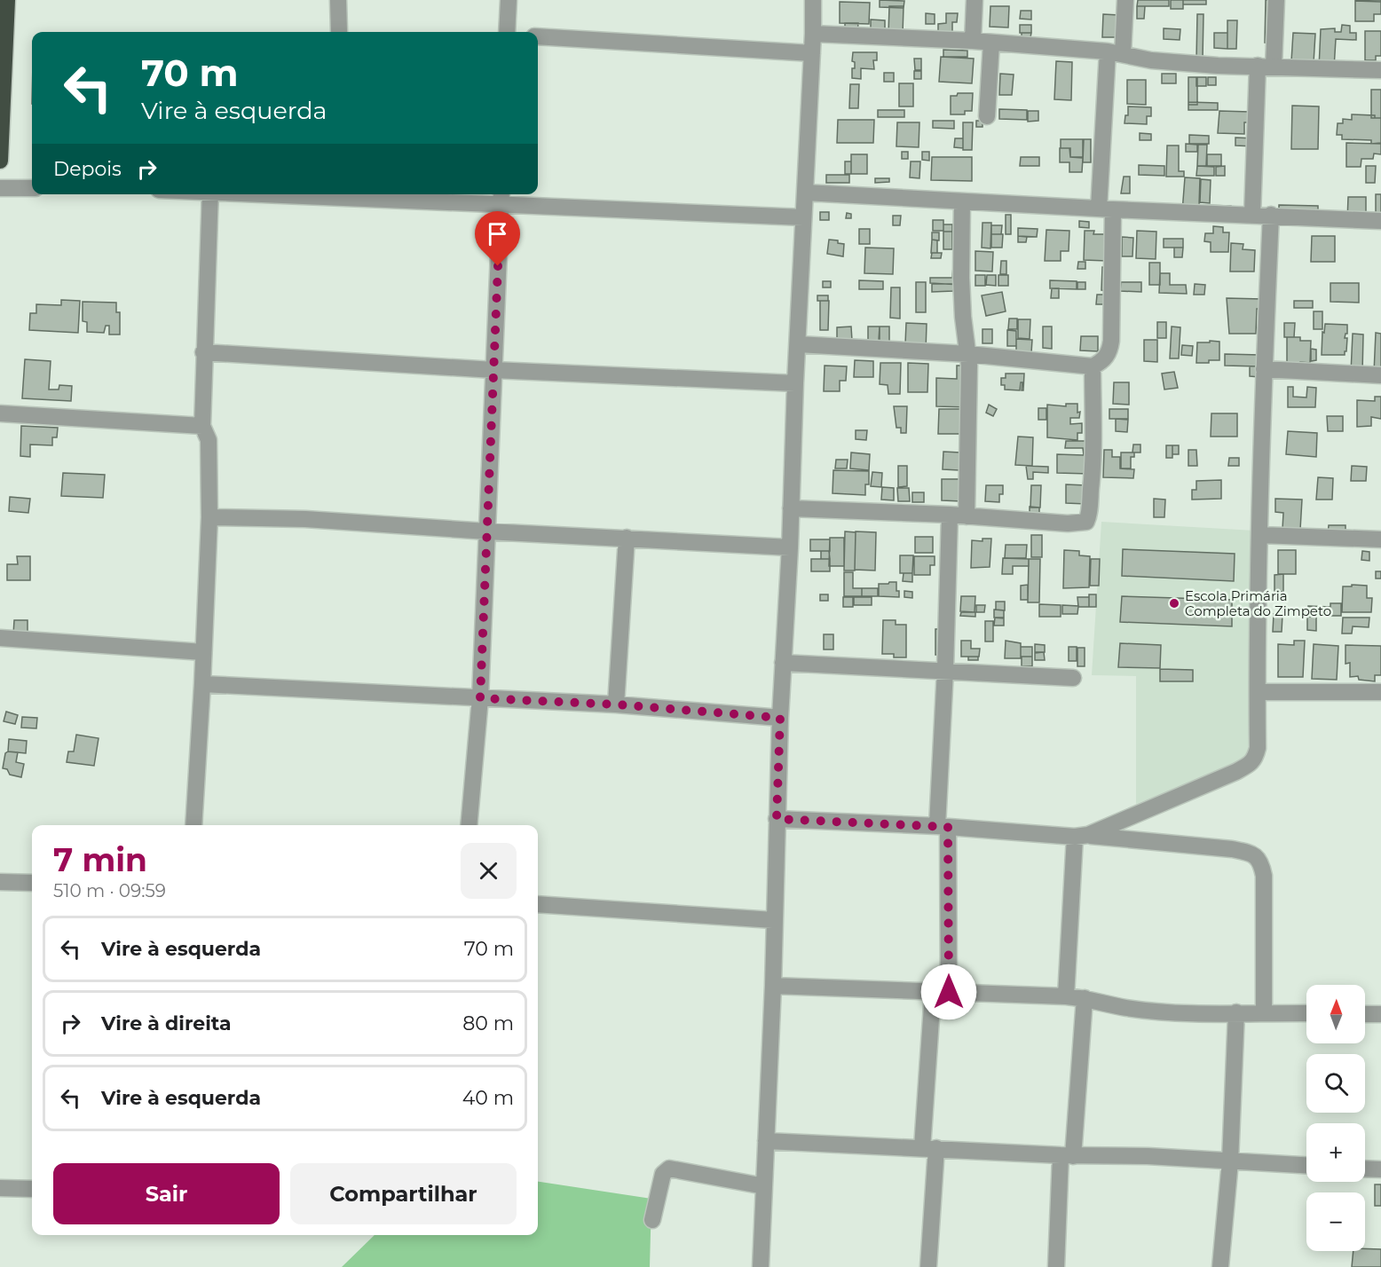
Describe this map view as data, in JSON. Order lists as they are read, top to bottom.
{
  "places": ["Escola Primária Completa do Zimpeto"],
  "north": "top",
  "page": {
    "turn": ["70 m", "Vire à esquerda"],
    "then": "Depois",
    "heading": ["7 min", "510 m · 09:59"],
    "list": [
      {
        "name": "Vire à esquerda",
        "value": "70 m"
      },
      {
        "name": "Vire à direita",
        "value": "80 m"
      },
      {
        "name": "Vire à esquerda",
        "value": "40 m"
      }
    ],
    "map_buttons": ["+", "−"],
    "buttons": ["Sair", "Compartilhar"]
  }
}
